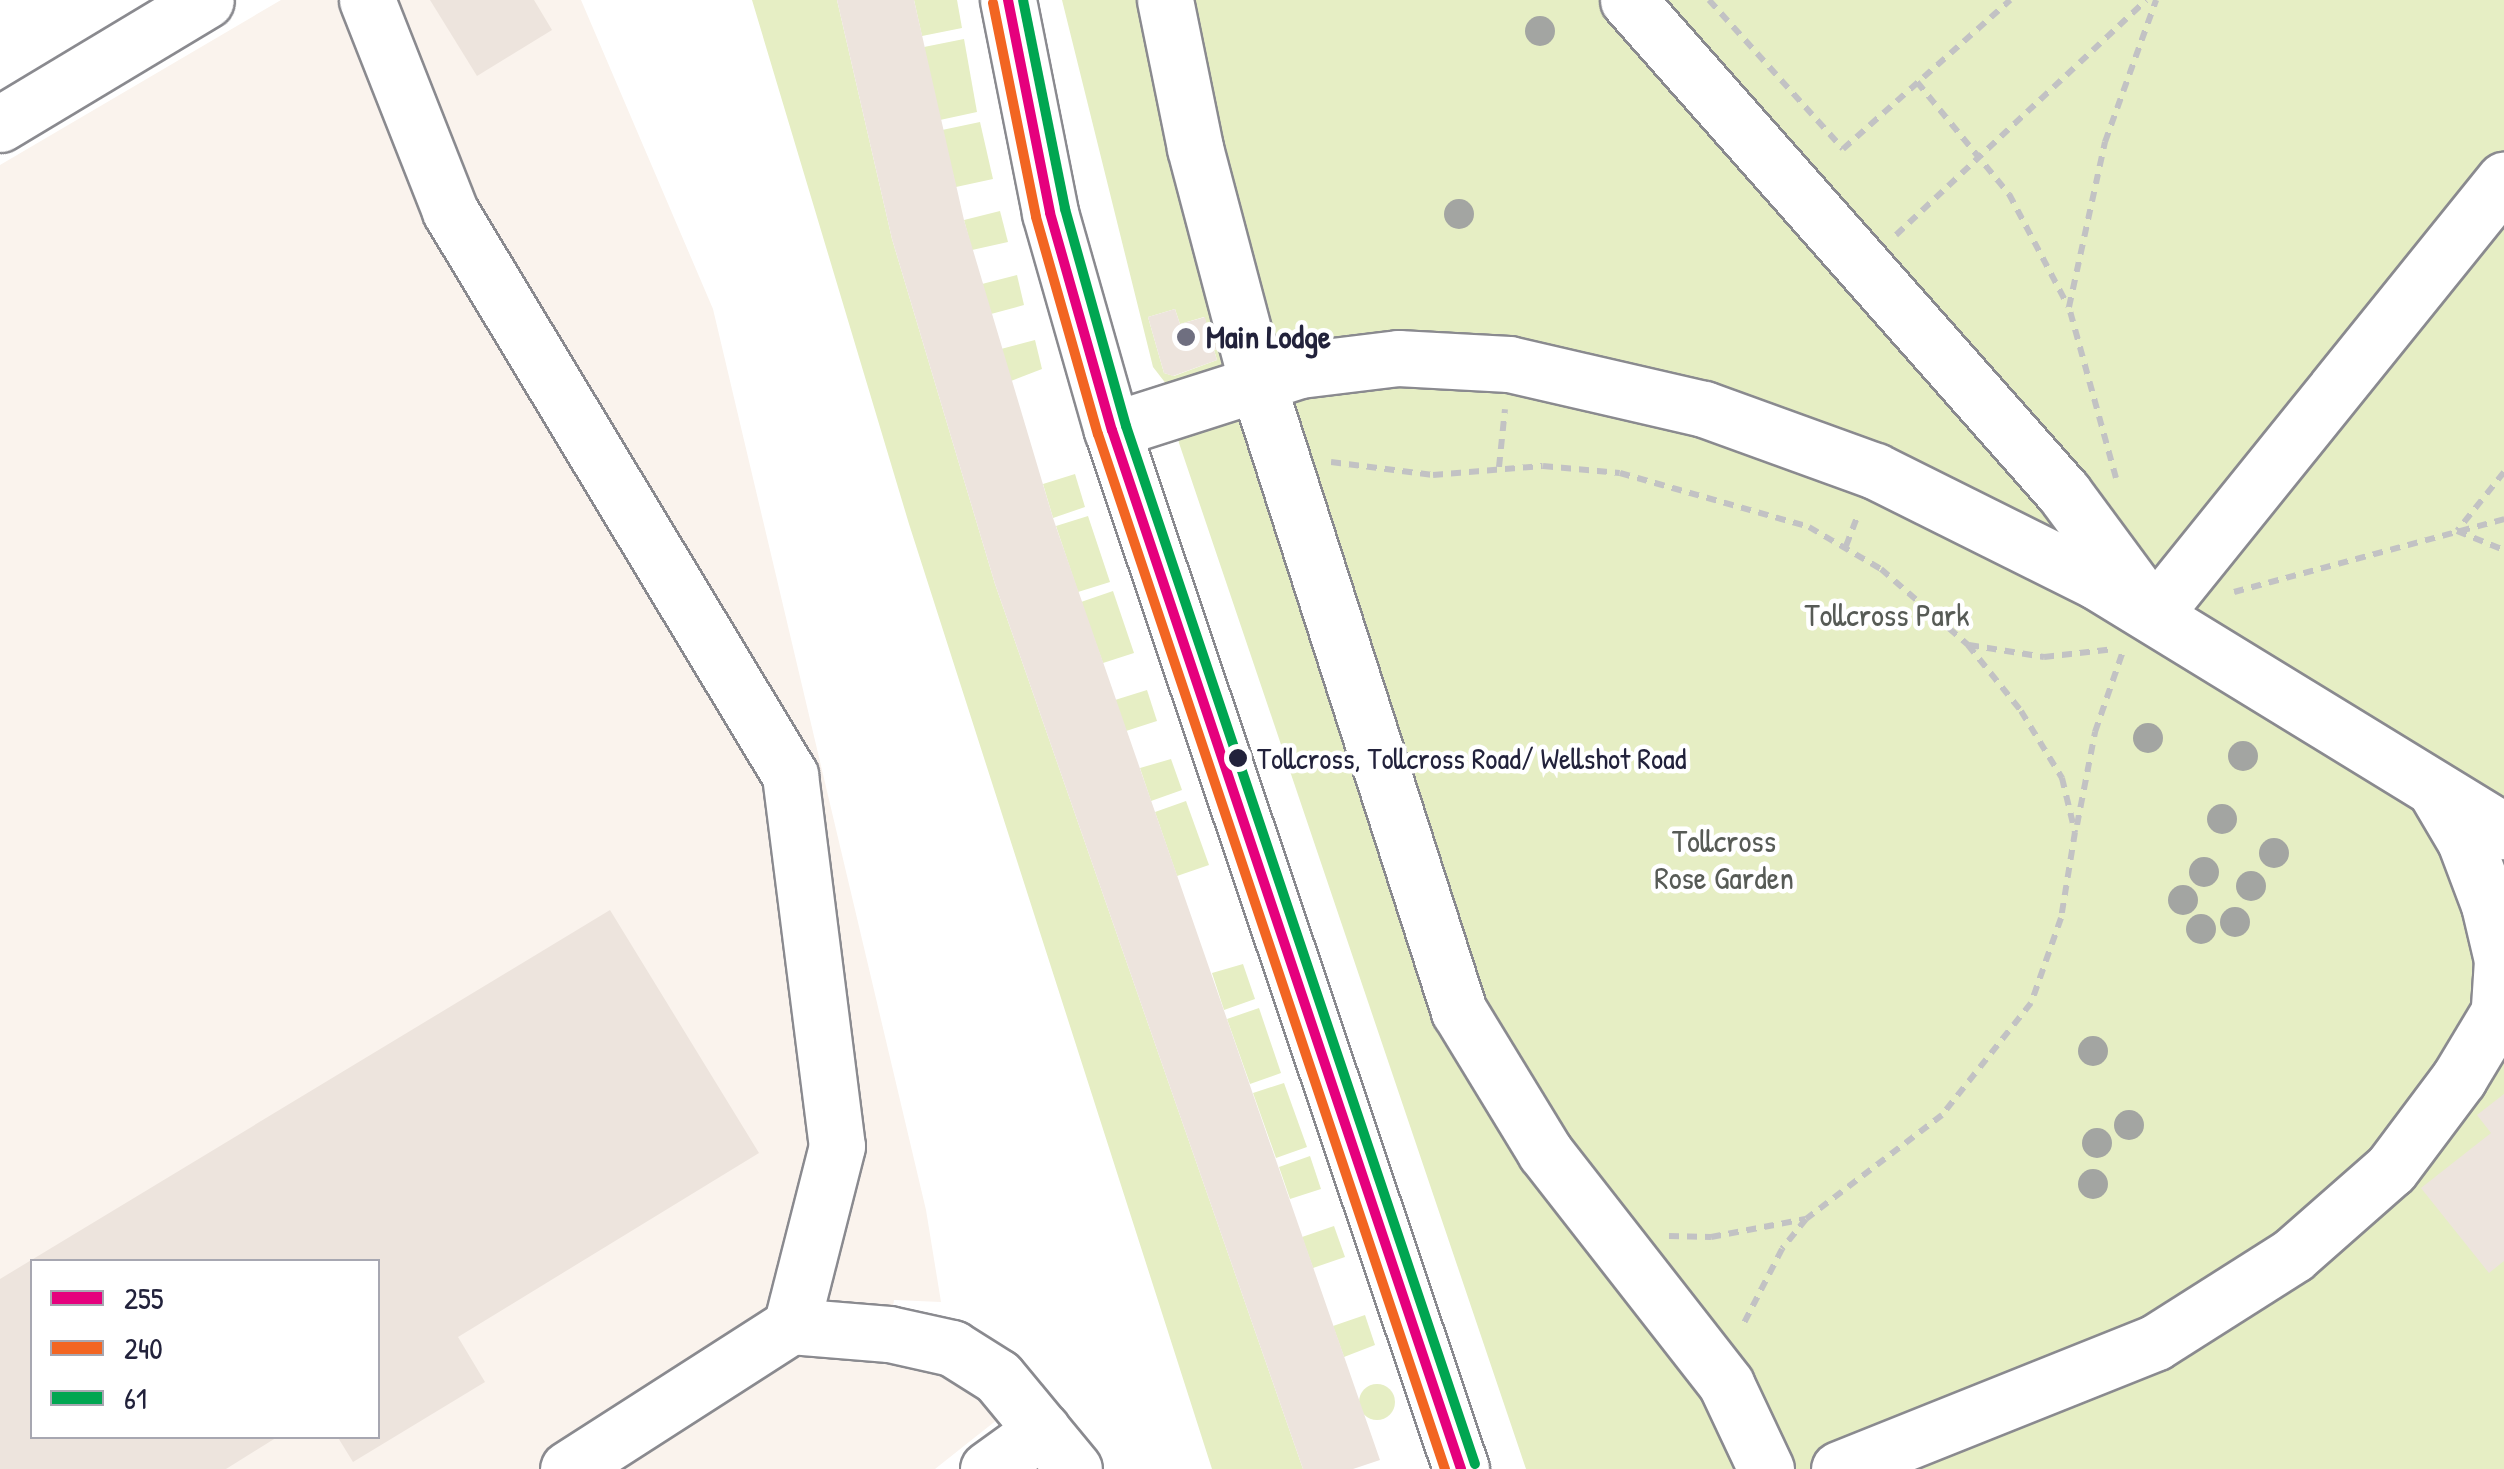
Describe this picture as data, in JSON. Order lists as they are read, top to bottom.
{
  "parks": ["Tollcross Park", "Tollcross Rose Garden"],
  "places": ["Main Lodge", "Tollcross, Tollcross Road/ Wellshot Road"],
  "lines": ["transit line 255", "transit line 61", "transit line 240"],
  "legend": ["255", "240", "61"]
}
